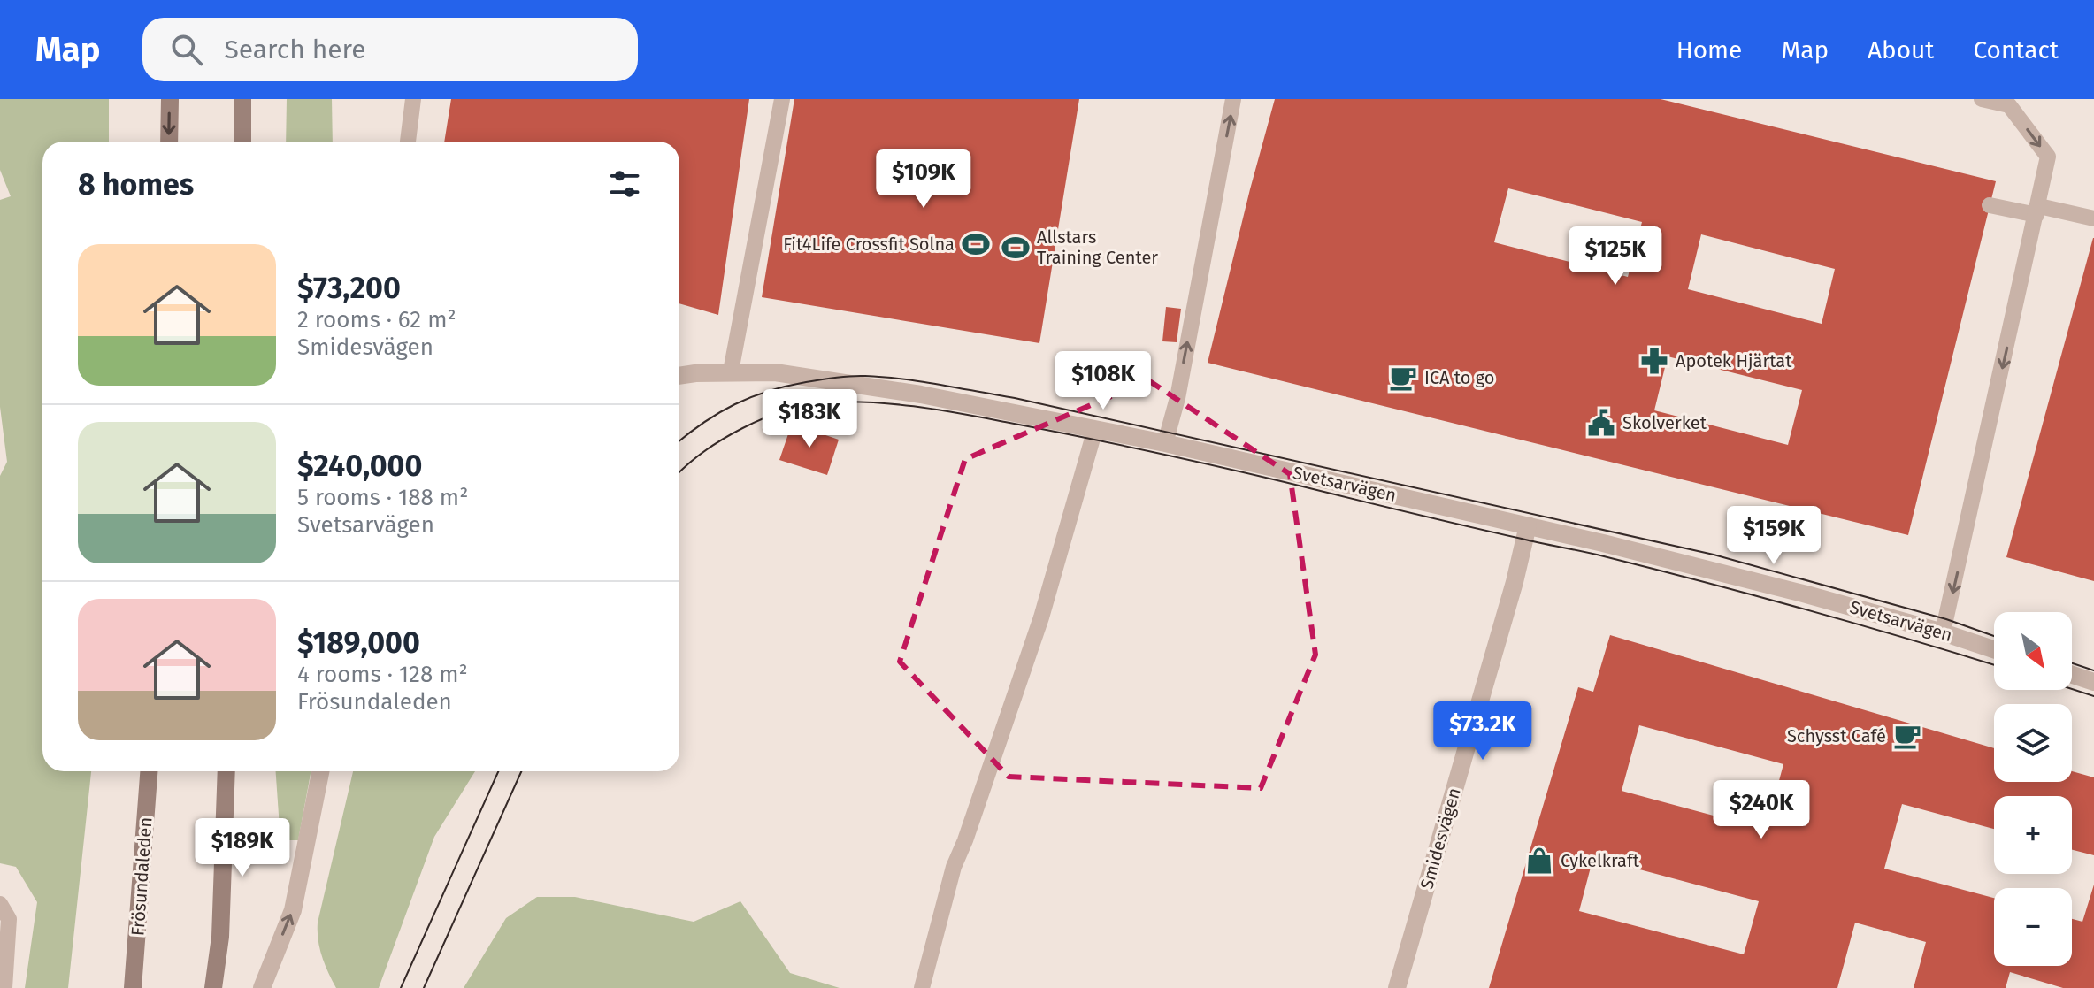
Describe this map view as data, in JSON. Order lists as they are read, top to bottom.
{
  "streets": {
    "main road": ["Frösundaleden"],
    "street": ["Svetsarvägen", "Smidesvägen"]
  },
  "crossings": [
    ["Svetsarvägen", "Smidesvägen"]
  ],
  "places": {
    "sports": ["Fit4Life Crossfit Solna", "Allstars Training Center"],
    "pharmacy": ["Apotek Hjärtat"],
    "cafe": ["ICA to go", "Schysst Café"],
    "public building": ["Skolverket"],
    "shop": ["Cykelkraft"]
  },
  "north": "bottom right",
  "page": {
    "header": "Map",
    "search": "Search here",
    "nav": [
      "Home",
      "Map",
      "About",
      "Contact"
    ],
    "heading": "8 homes",
    "price": [
      "$109K",
      "$125K",
      "$108K",
      "$183K",
      "$159K",
      "$73.2K",
      "$240K",
      "$189K"
    ],
    "list": [
      {
        "name": "$73,200",
        "note": "2 rooms · 62 m² · Smidesvägen"
      },
      {
        "name": "$240,000",
        "note": "5 rooms · 188 m² · Svetsarvägen"
      },
      {
        "name": "$189,000",
        "note": "4 rooms · 128 m² · Frösundaleden"
      }
    ],
    "map_buttons": ["+", "−"]
  }
}
